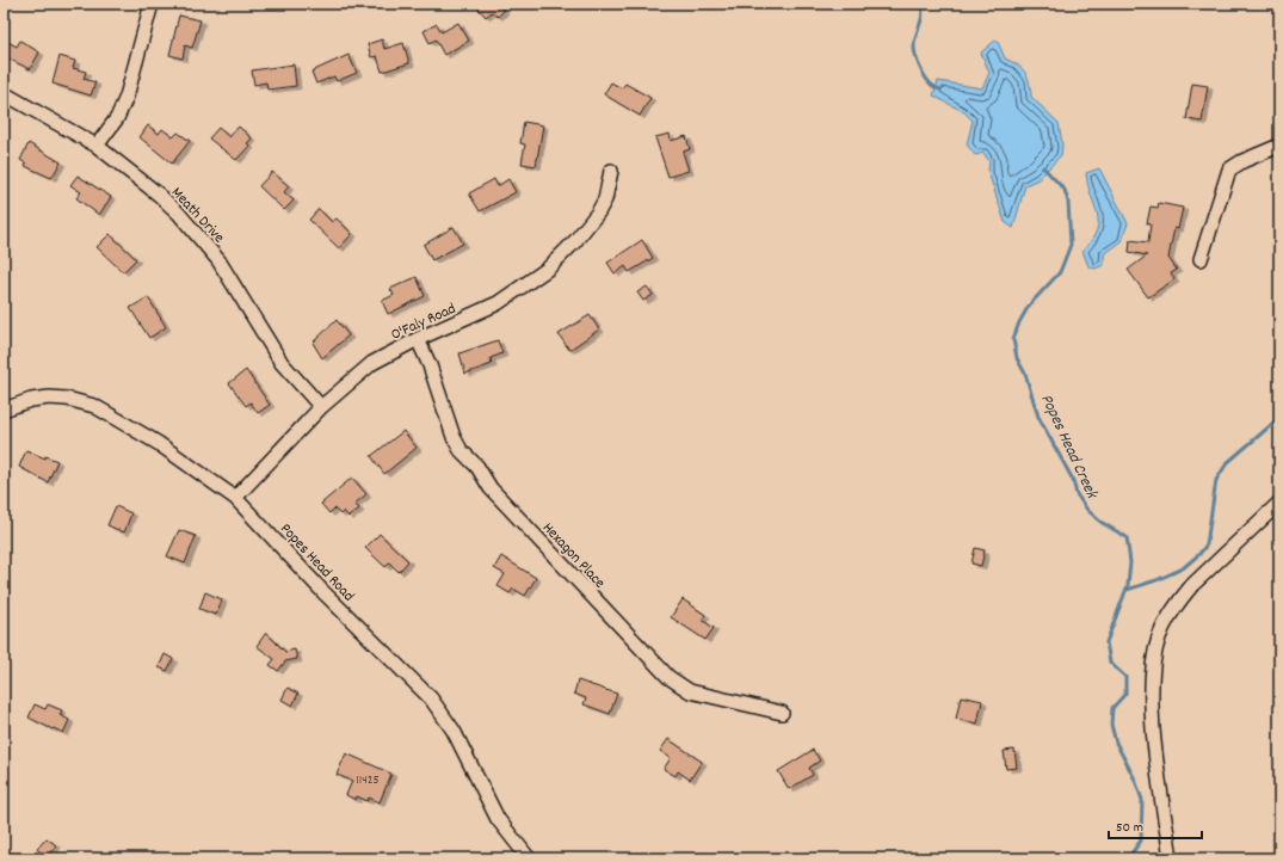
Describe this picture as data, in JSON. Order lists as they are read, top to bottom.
{
  "streets": {
    "street": [
      "Meath Drive",
      "O'Faly Road",
      "Hexagon Place",
      "Popes Head Road"
    ]
  },
  "crossings": [
    ["Meath Drive", "O'Faly Road"],
    ["O'Faly Road", "Hexagon Place"],
    ["O'Faly Road", "Popes Head Road"]
  ],
  "water": ["Popes Head Creek"],
  "house_numbers": ["11425"],
  "scale_bar": "50 m"
}
